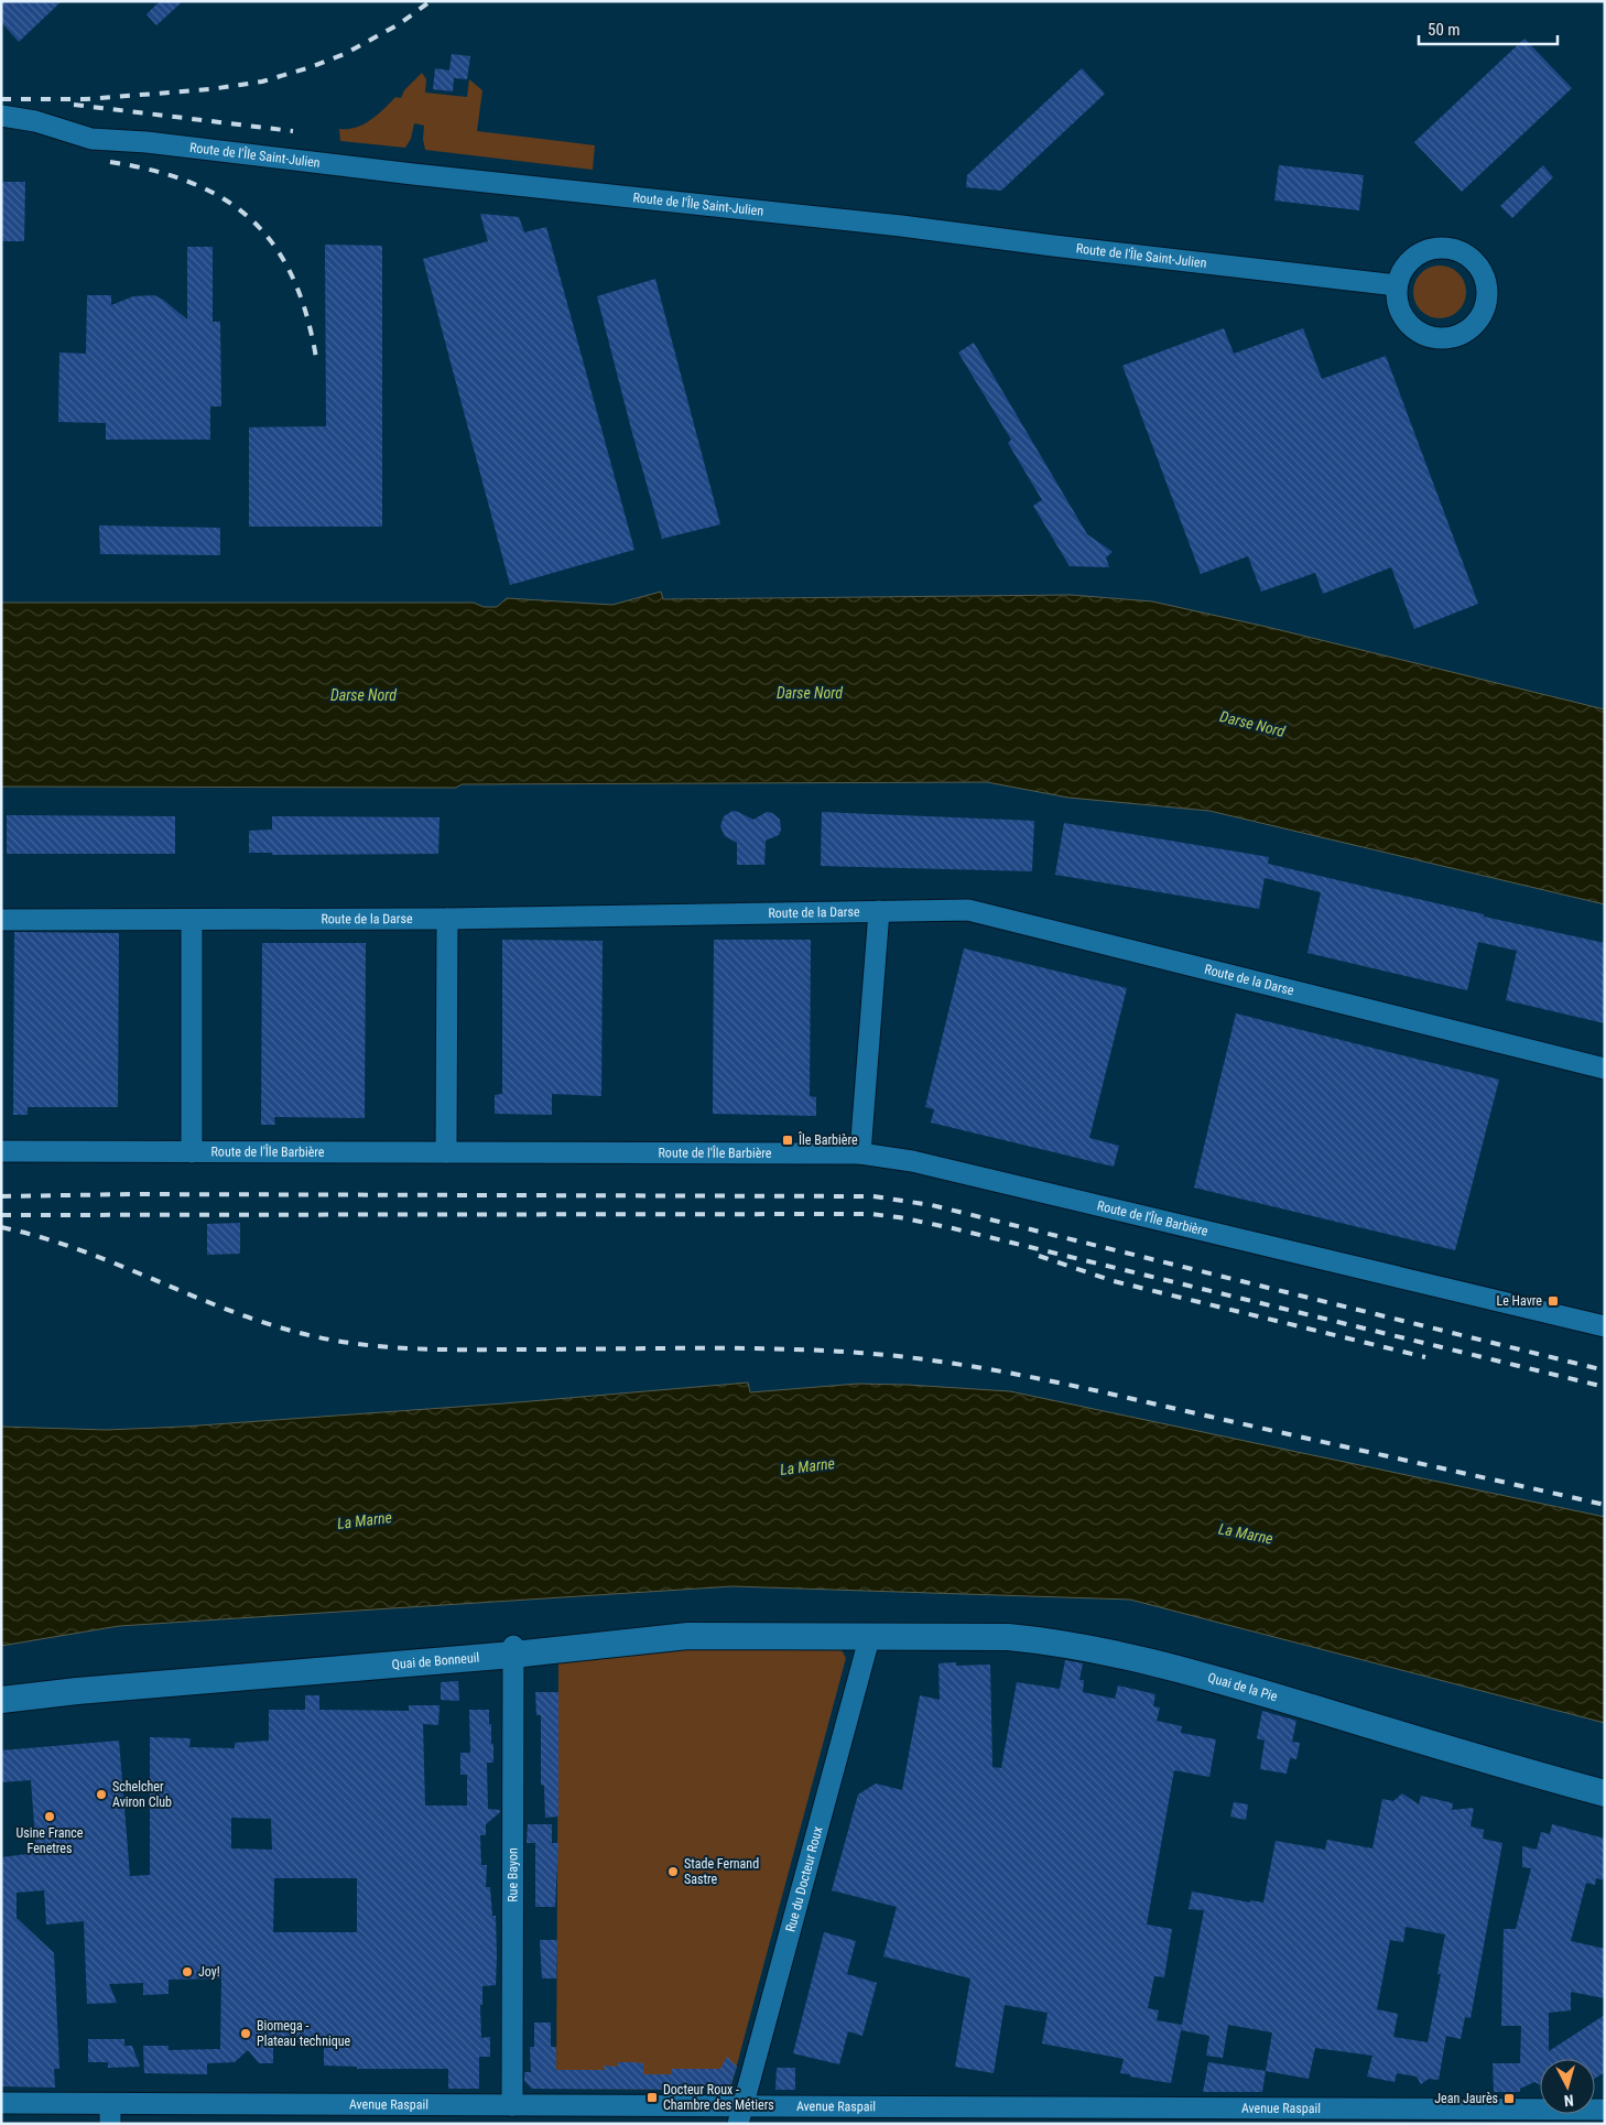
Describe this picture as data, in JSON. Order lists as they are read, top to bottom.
{
  "streets": {
    "street": [
      "Route de l'Île Saint-Julien",
      "Route de la Darse",
      "Route de l'Île Barbière",
      "Quai de Bonneuil",
      "Quai de la Pie",
      "Rue Bayon",
      "Rue du Docteur Roux",
      "Avenue Raspail"
    ]
  },
  "crossings": [
    ["Quai de Bonneuil", "Quai de la Pie"],
    ["Quai de Bonneuil", "Rue Bayon"],
    ["Quai de Bonneuil", "Rue du Docteur Roux"],
    ["Quai de la Pie", "Rue du Docteur Roux"],
    ["Rue Bayon", "Avenue Raspail"],
    ["Rue du Docteur Roux", "Avenue Raspail"]
  ],
  "water": ["Darse Nord", "La Marne"],
  "places": {
    "transit": [
      "Île Barbière",
      "Le Havre",
      "Docteur Roux - Chambre des Métiers",
      "Jean Jaurès"
    ],
    "other": [
      "Schelcher Aviron Club",
      "Usine France Fenetres",
      "Stade Fernand Sastre",
      "Joy!",
      "Biomega - Plateau technique"
    ]
  },
  "scale_bar": "50 m",
  "north": "bottom"
}
